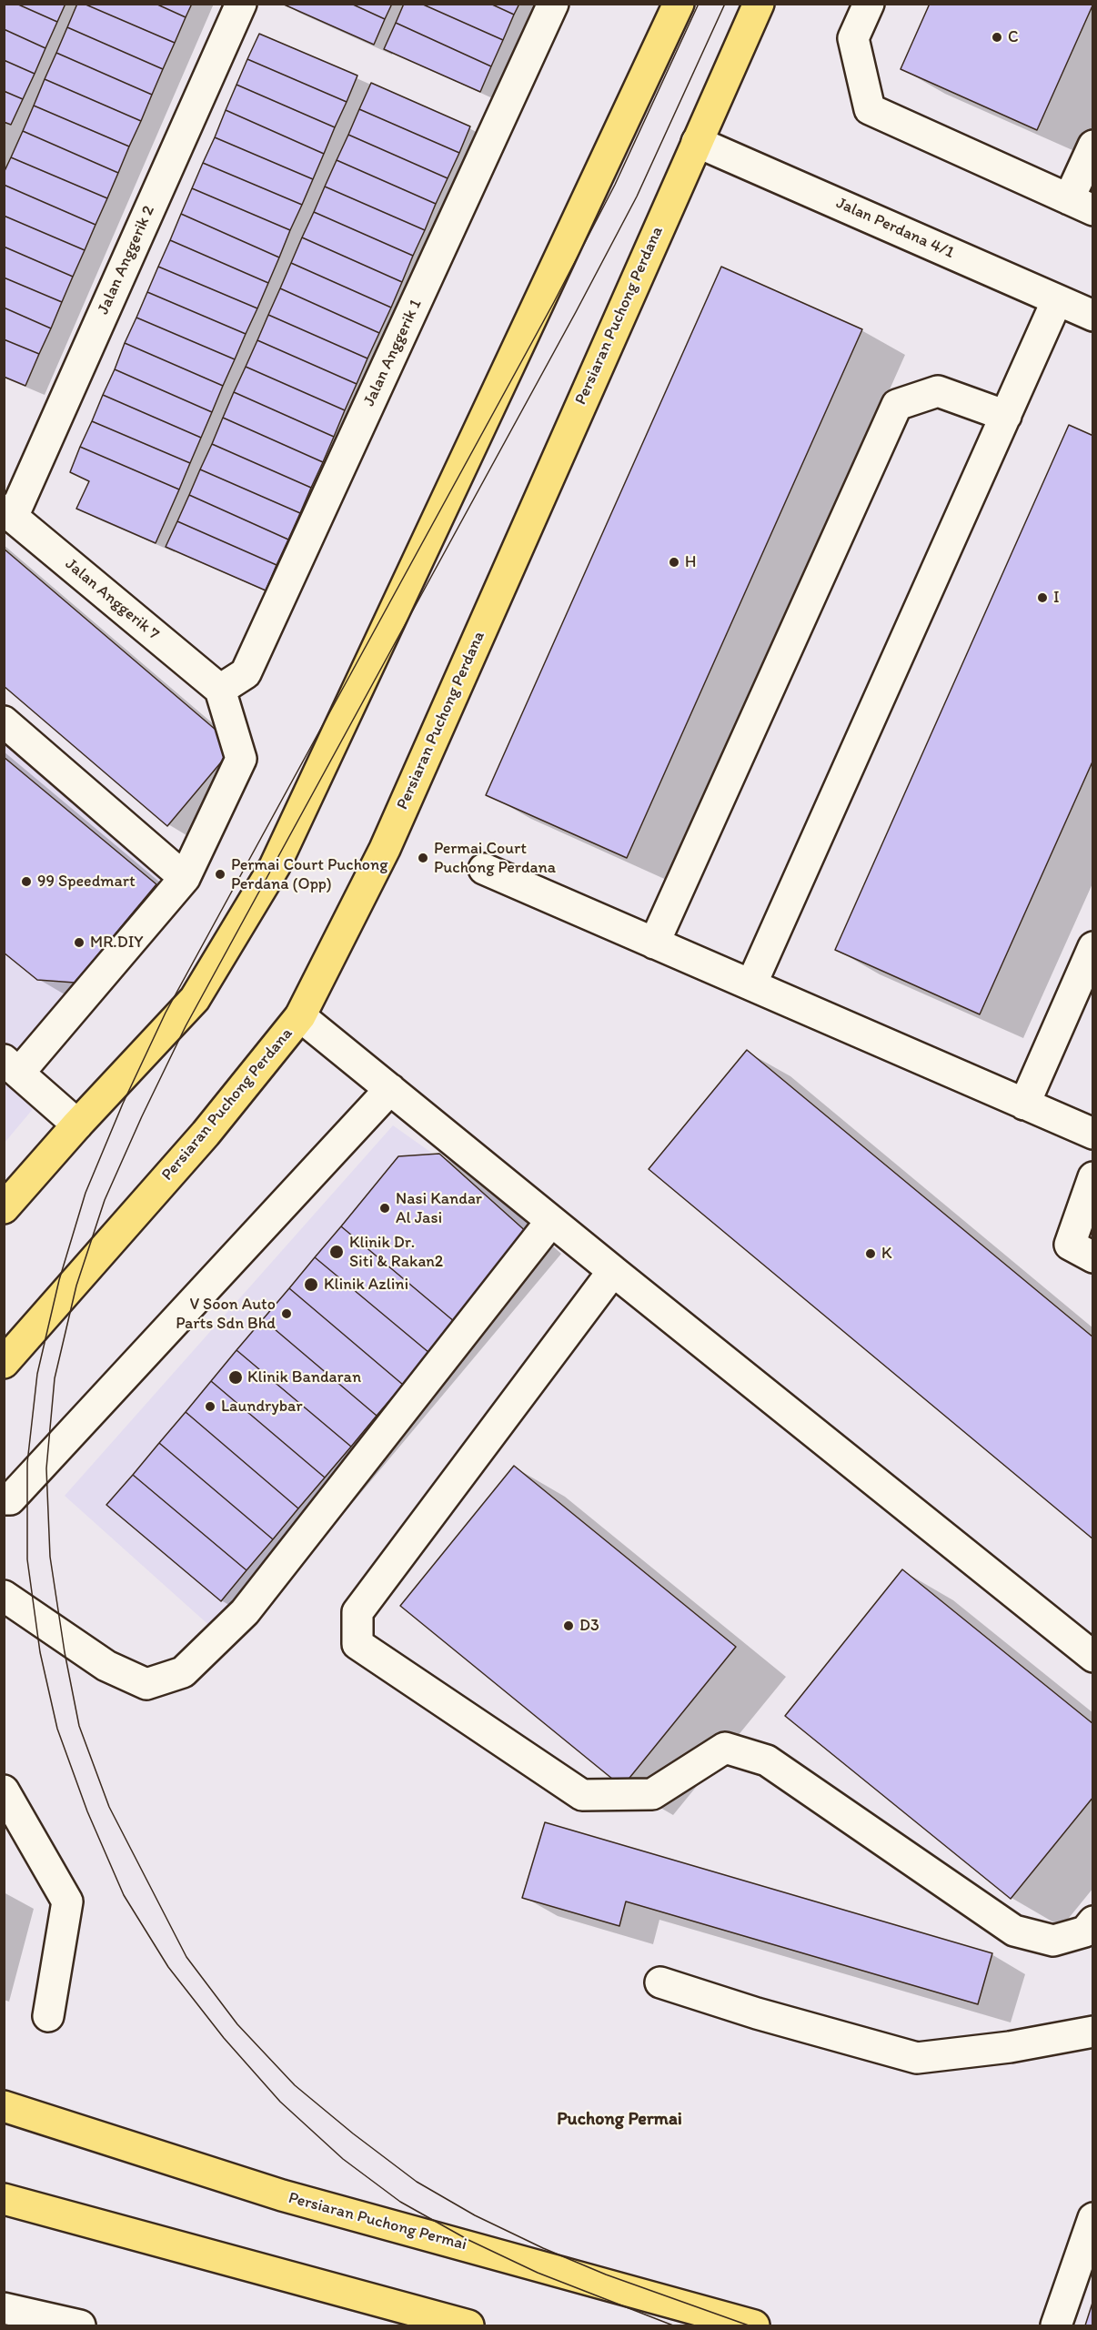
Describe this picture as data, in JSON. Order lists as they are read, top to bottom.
{
  "streets": {
    "main road": ["Persiaran Puchong Perdana", "Persiaran Puchong Permai"],
    "street": [
      "Jalan Perdana 4/1",
      "Jalan Anggerik 2",
      "Jalan Anggerik 1",
      "Jalan Anggerik 7"
    ]
  },
  "crossings": [
    ["Jalan Perdana 4/1", "Persiaran Puchong Perdana"],
    ["Jalan Anggerik 2", "Jalan Anggerik 7"],
    ["Jalan Anggerik 1", "Jalan Anggerik 7"]
  ],
  "districts": ["Puchong Permai"],
  "places": [
    "C",
    "H",
    "I",
    "Permai Court Puchong Perdana",
    "Permai Court Puchong Perdana (Opp)",
    "99 Speedmart",
    "MR.DIY",
    "Nasi Kandar Al Jasi",
    "Klinik Dr. Siti & Rakan2",
    "K",
    "Klinik Azlini",
    "V Soon Auto Parts Sdn Bhd",
    "Klinik Bandaran",
    "Laundrybar",
    "D3"
  ]
}
